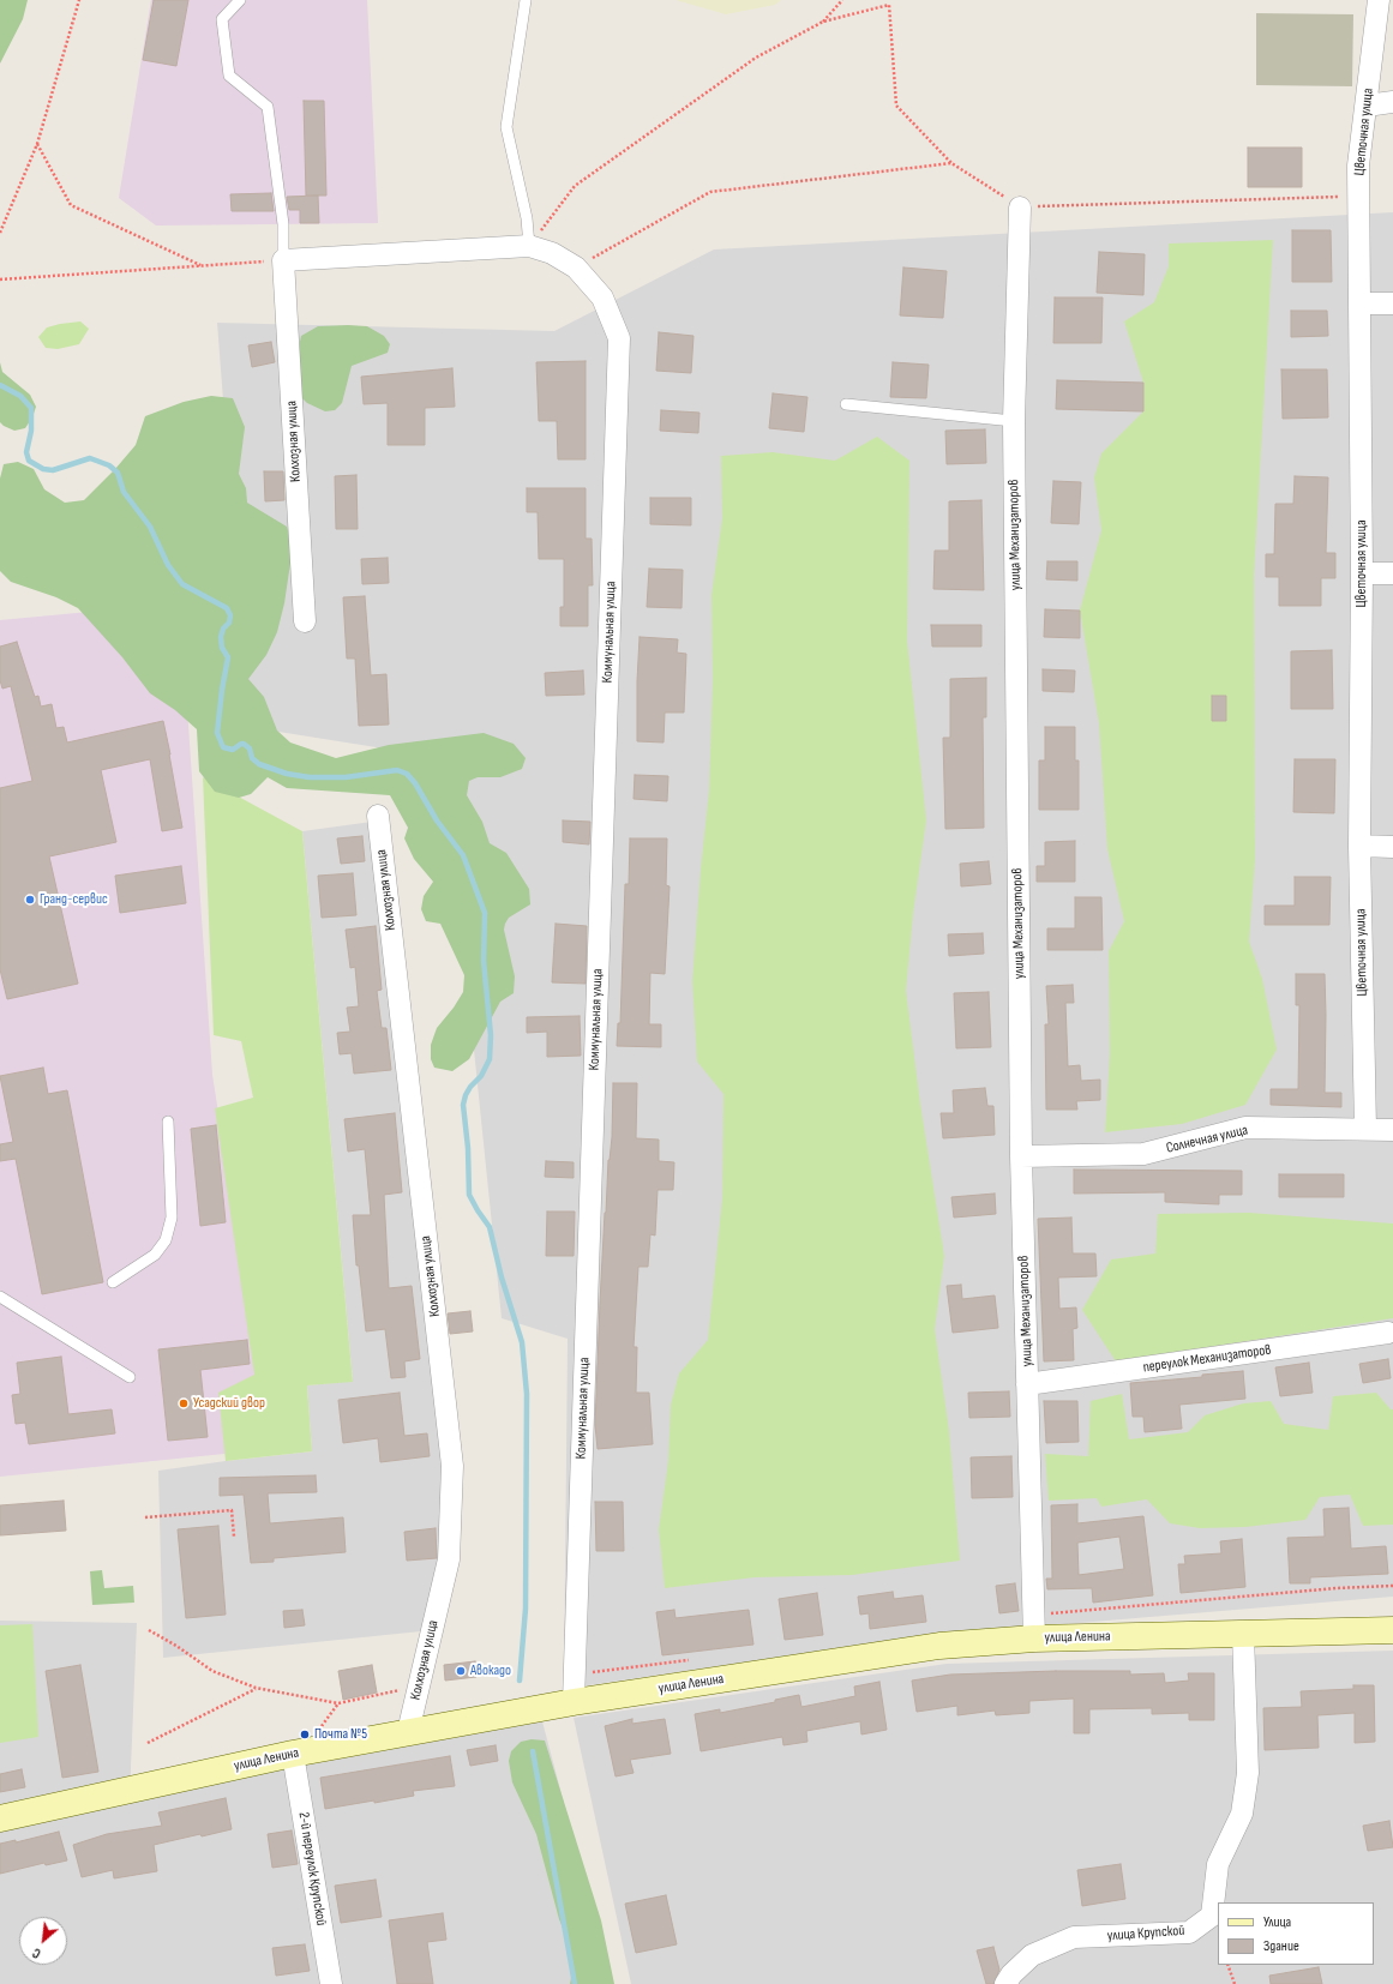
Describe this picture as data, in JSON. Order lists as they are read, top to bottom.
{
  "streets": {
    "street": [
      "Цветочная улица",
      "Колхозная улица",
      "улица Механизаторов",
      "Коммунальная улица",
      "Солнечная улица",
      "переулок Механизаторов",
      "улица Ленина",
      "2-й переулок Крупской",
      "улица Крупской"
    ]
  },
  "crossings": [
    ["Цветочная улица", "Солнечная улица"],
    ["Колхозная улица", "улица Ленина"],
    ["улица Механизаторов", "Солнечная улица"],
    ["улица Механизаторов", "переулок Механизаторов"],
    ["улица Механизаторов", "улица Ленина"],
    ["Коммунальная улица", "улица Ленина"],
    ["улица Ленина", "2-й переулок Крупской"],
    ["улица Ленина", "улица Крупской"]
  ],
  "places": [
    "Гранд-сервис",
    "Усадский двор",
    "Авокадо",
    "Почта №5"
  ],
  "legend": ["Улица", "Здание"],
  "north": "bottom left"
}
